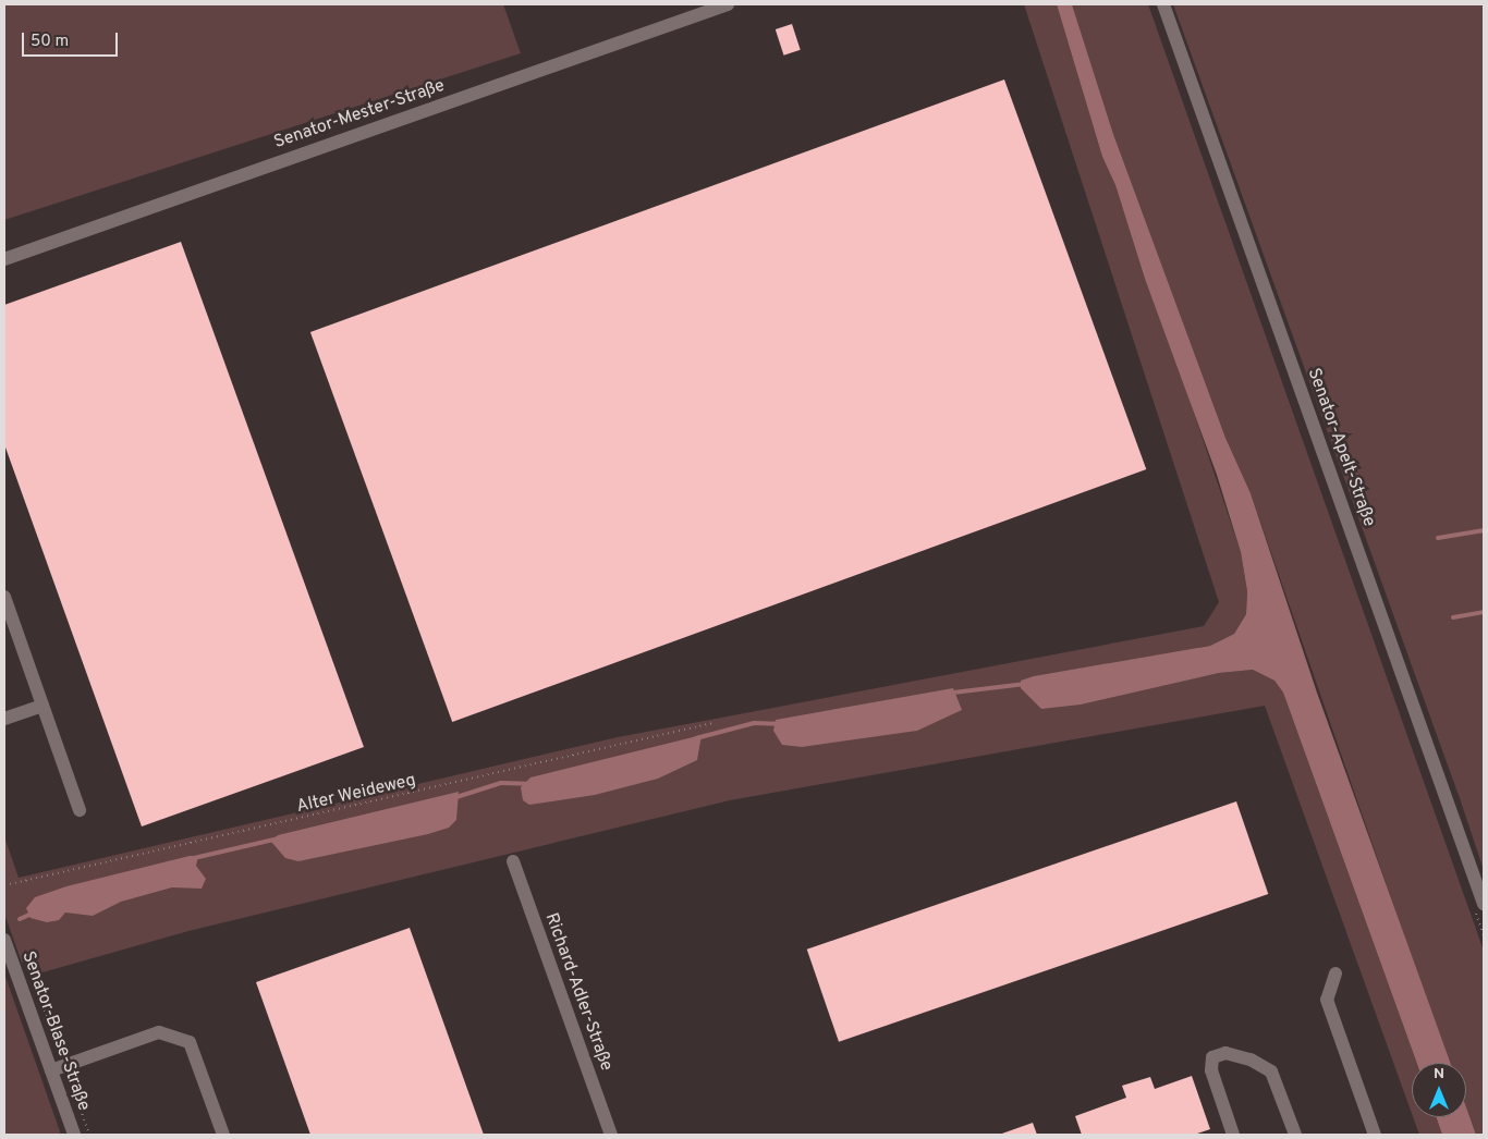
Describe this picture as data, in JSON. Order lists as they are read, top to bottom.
{
  "streets": {
    "street": [
      "Senator-Mester-Straße",
      "Senator-Apelt-Straße",
      "Richard-Adler-Straße",
      "Senator-Blase-Straße"
    ],
    "path": ["Alter Weideweg"]
  },
  "scale_bar": "50 m",
  "north": "top"
}
